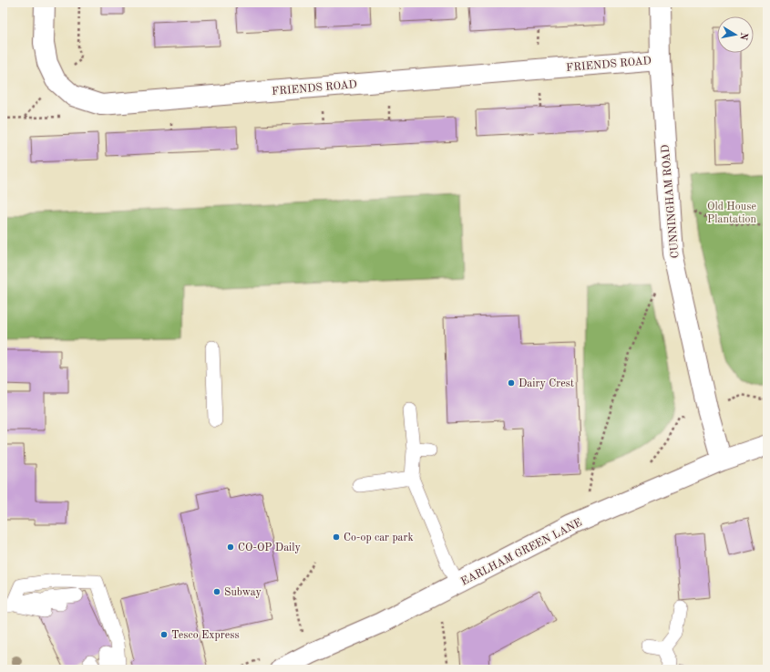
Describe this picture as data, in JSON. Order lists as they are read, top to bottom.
{
  "streets": {
    "street": ["FRIENDS ROAD", "CUNNINGHAM ROAD", "EARLHAM GREEN LANE"]
  },
  "crossings": [
    ["FRIENDS ROAD", "CUNNINGHAM ROAD"],
    ["CUNNINGHAM ROAD", "EARLHAM GREEN LANE"]
  ],
  "parks": ["Old House Plantation"],
  "places": [
    "Dairy Crest",
    "Co-op car park",
    "CO-OP Daily",
    "Subway",
    "Tesco Express"
  ],
  "north": "right"
}
